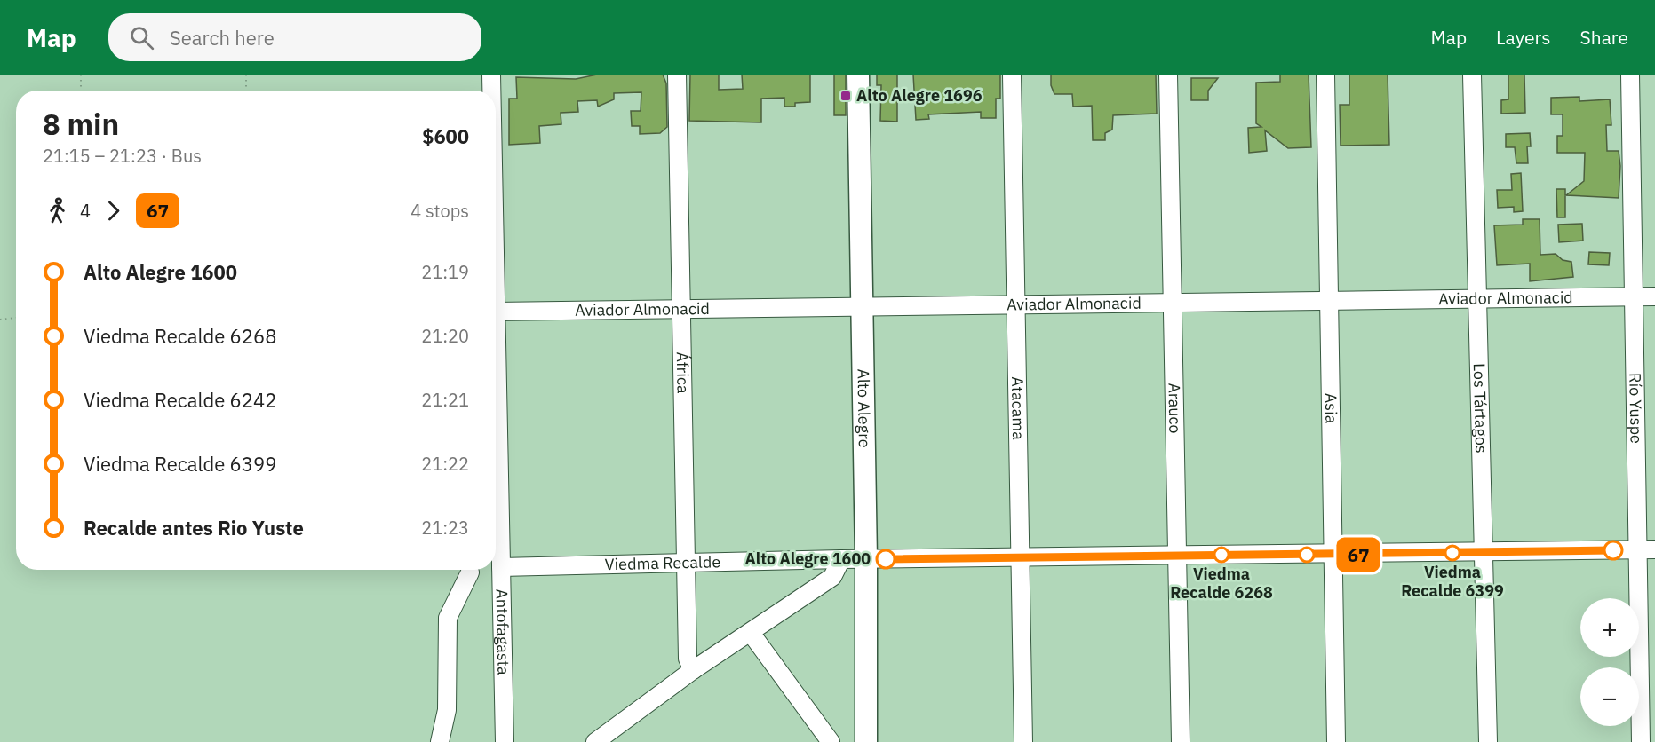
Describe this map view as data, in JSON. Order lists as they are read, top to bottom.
{
  "streets": {
    "main road": ["Alto Alegre"],
    "street": [
      "Aviador Almonacid",
      "África",
      "Atacama",
      "Arauco",
      "Asia",
      "Los Tártagos",
      "Río Yuspe",
      "Viedma Recalde",
      "Antofagasta"
    ]
  },
  "crossings": [
    ["Aviador Almonacid", "África"],
    ["Aviador Almonacid", "Alto Alegre"],
    ["Aviador Almonacid", "Atacama"],
    ["Aviador Almonacid", "Arauco"],
    ["Aviador Almonacid", "Asia"],
    ["Aviador Almonacid", "Los Tártagos"],
    ["Aviador Almonacid", "Río Yuspe"],
    ["África", "Viedma Recalde"],
    ["Alto Alegre", "Viedma Recalde"],
    ["Atacama", "Viedma Recalde"],
    ["Arauco", "Viedma Recalde"],
    ["Asia", "Viedma Recalde"],
    ["Los Tártagos", "Viedma Recalde"],
    ["Río Yuspe", "Viedma Recalde"],
    ["Viedma Recalde", "Antofagasta"]
  ],
  "places": {
    "transit": ["Alto Alegre 1696"],
    "other": ["Viedma Recalde 6399", "Viedma Recalde 6268", "Alto Alegre 1600"]
  },
  "lines": ["bus line 67"],
  "page": {
    "header": "Map",
    "search": "Search here",
    "nav": ["Map", "Layers", "Share"],
    "on_map": "67",
    "heading": ["8 min", "21:15 – 21:23 · Bus", "$600"],
    "legs": ["4", "67", "4 stops"],
    "list": [
      {
        "name": "Alto Alegre 1600",
        "value": "21:19"
      },
      {
        "name": "Viedma Recalde 6268",
        "value": "21:20"
      },
      {
        "name": "Viedma Recalde 6242",
        "value": "21:21"
      },
      {
        "name": "Viedma Recalde 6399",
        "value": "21:22"
      },
      {
        "name": "Recalde antes Rio Yuste",
        "value": "21:23"
      }
    ],
    "map_buttons": ["+", "−"]
  }
}
